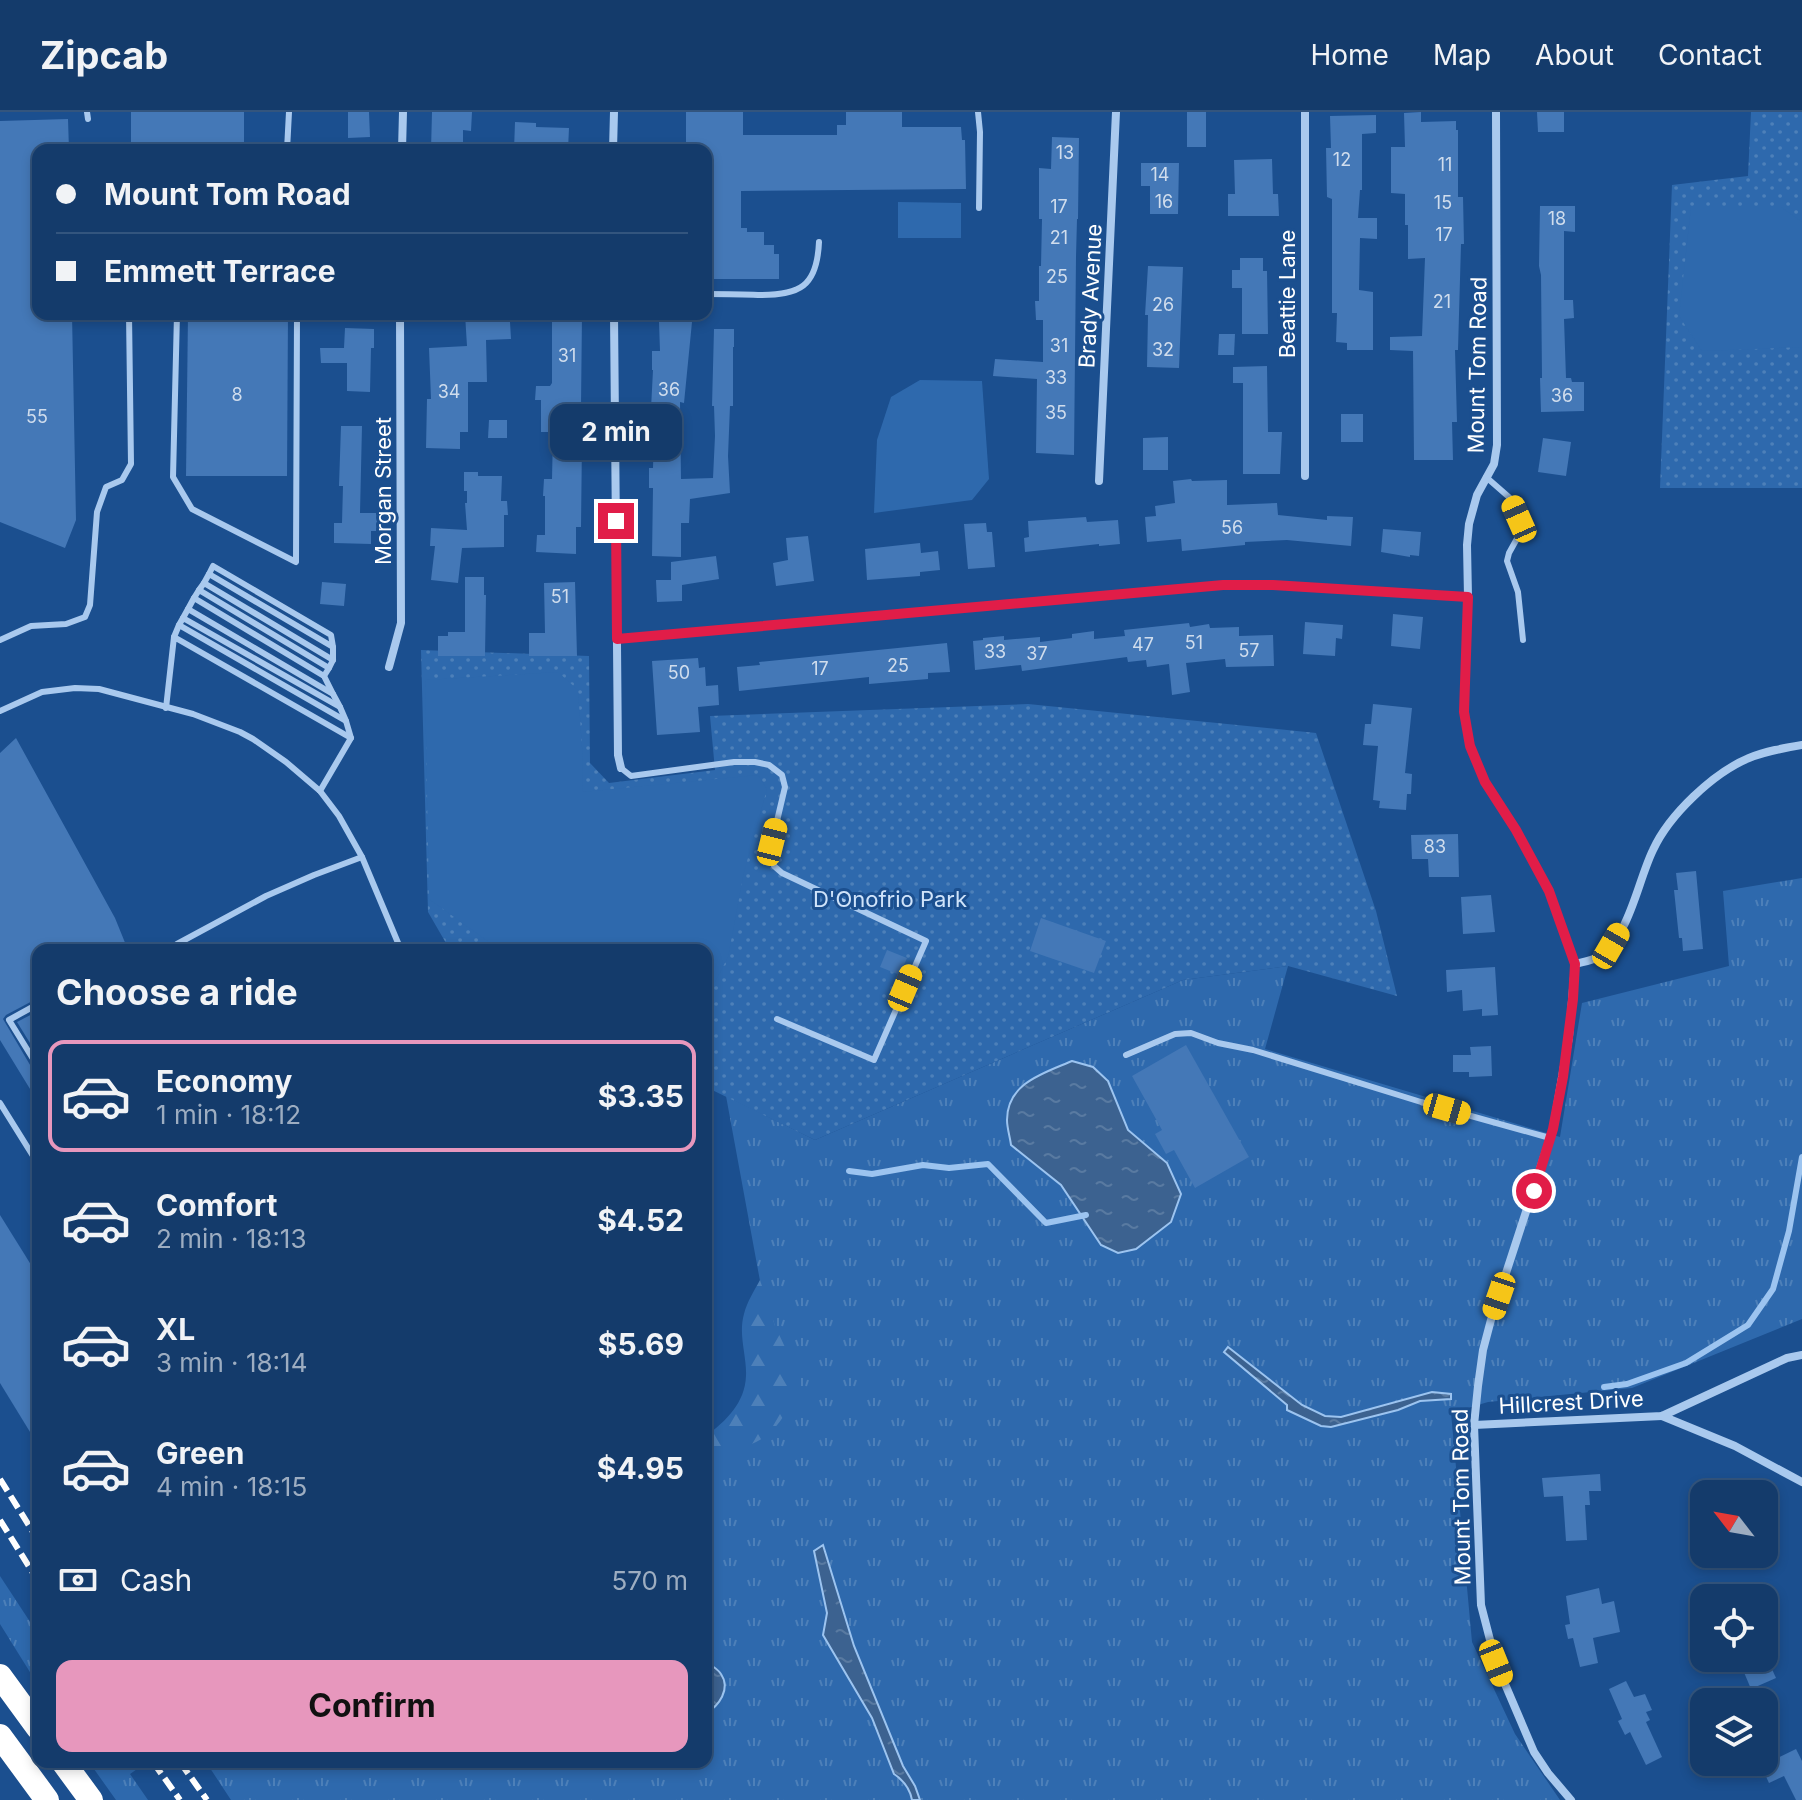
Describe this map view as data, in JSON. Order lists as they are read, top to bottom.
{
  "streets": {
    "street": [
      "Beattie Lane",
      "Brady Avenue",
      "Mount Tom Road",
      "Morgan Street",
      "Hillcrest Drive"
    ]
  },
  "crossings": [
    ["Mount Tom Road", "Hillcrest Drive"]
  ],
  "parks": ["D'Onofrio Park"],
  "house_numbers": [
    "13",
    "12",
    "11",
    "14",
    "16",
    "15",
    "17",
    "18",
    "17",
    "21",
    "25",
    "21",
    "26",
    "31",
    "32",
    "31",
    "33",
    "36",
    "34",
    "8",
    "36",
    "35",
    "55",
    "56",
    "51",
    "51",
    "47",
    "57",
    "33",
    "37",
    "25",
    "17",
    "50",
    "83"
  ],
  "north": "top left",
  "page": {
    "header": "Zipcab",
    "nav": [
      "Home",
      "Map",
      "About",
      "Contact"
    ],
    "banner": ["Mount Tom Road", "Emmett Terrace"],
    "bubble": "2 min",
    "heading": "Choose a ride",
    "list": [
      {
        "name": "Economy",
        "note": "1 min · 18:12",
        "value": "$3.35"
      },
      {
        "name": "Comfort",
        "note": "2 min · 18:13",
        "value": "$4.52"
      },
      {
        "name": "XL",
        "note": "3 min · 18:14",
        "value": "$5.69"
      },
      {
        "name": "Green",
        "note": "4 min · 18:15",
        "value": "$4.95"
      }
    ],
    "pay": ["Cash", "570 m"],
    "buttons": "Confirm"
  }
}
